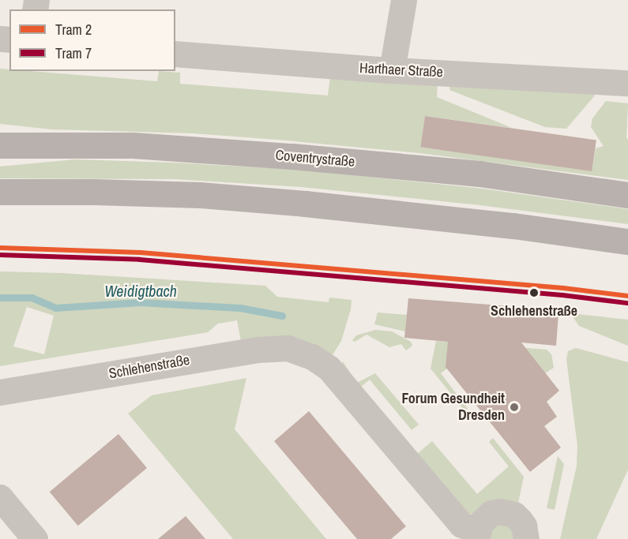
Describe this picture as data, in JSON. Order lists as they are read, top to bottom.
{
  "streets": {
    "main road": ["Coventrystraße"],
    "street": ["Harthaer Straße", "Schlehenstraße"]
  },
  "water": ["Weidigtbach"],
  "places": ["Schlehenstraße", "Forum Gesundheit Dresden"],
  "lines": ["tram line 2", "tram line 7"],
  "legend": ["Tram 2", "Tram 7"]
}
